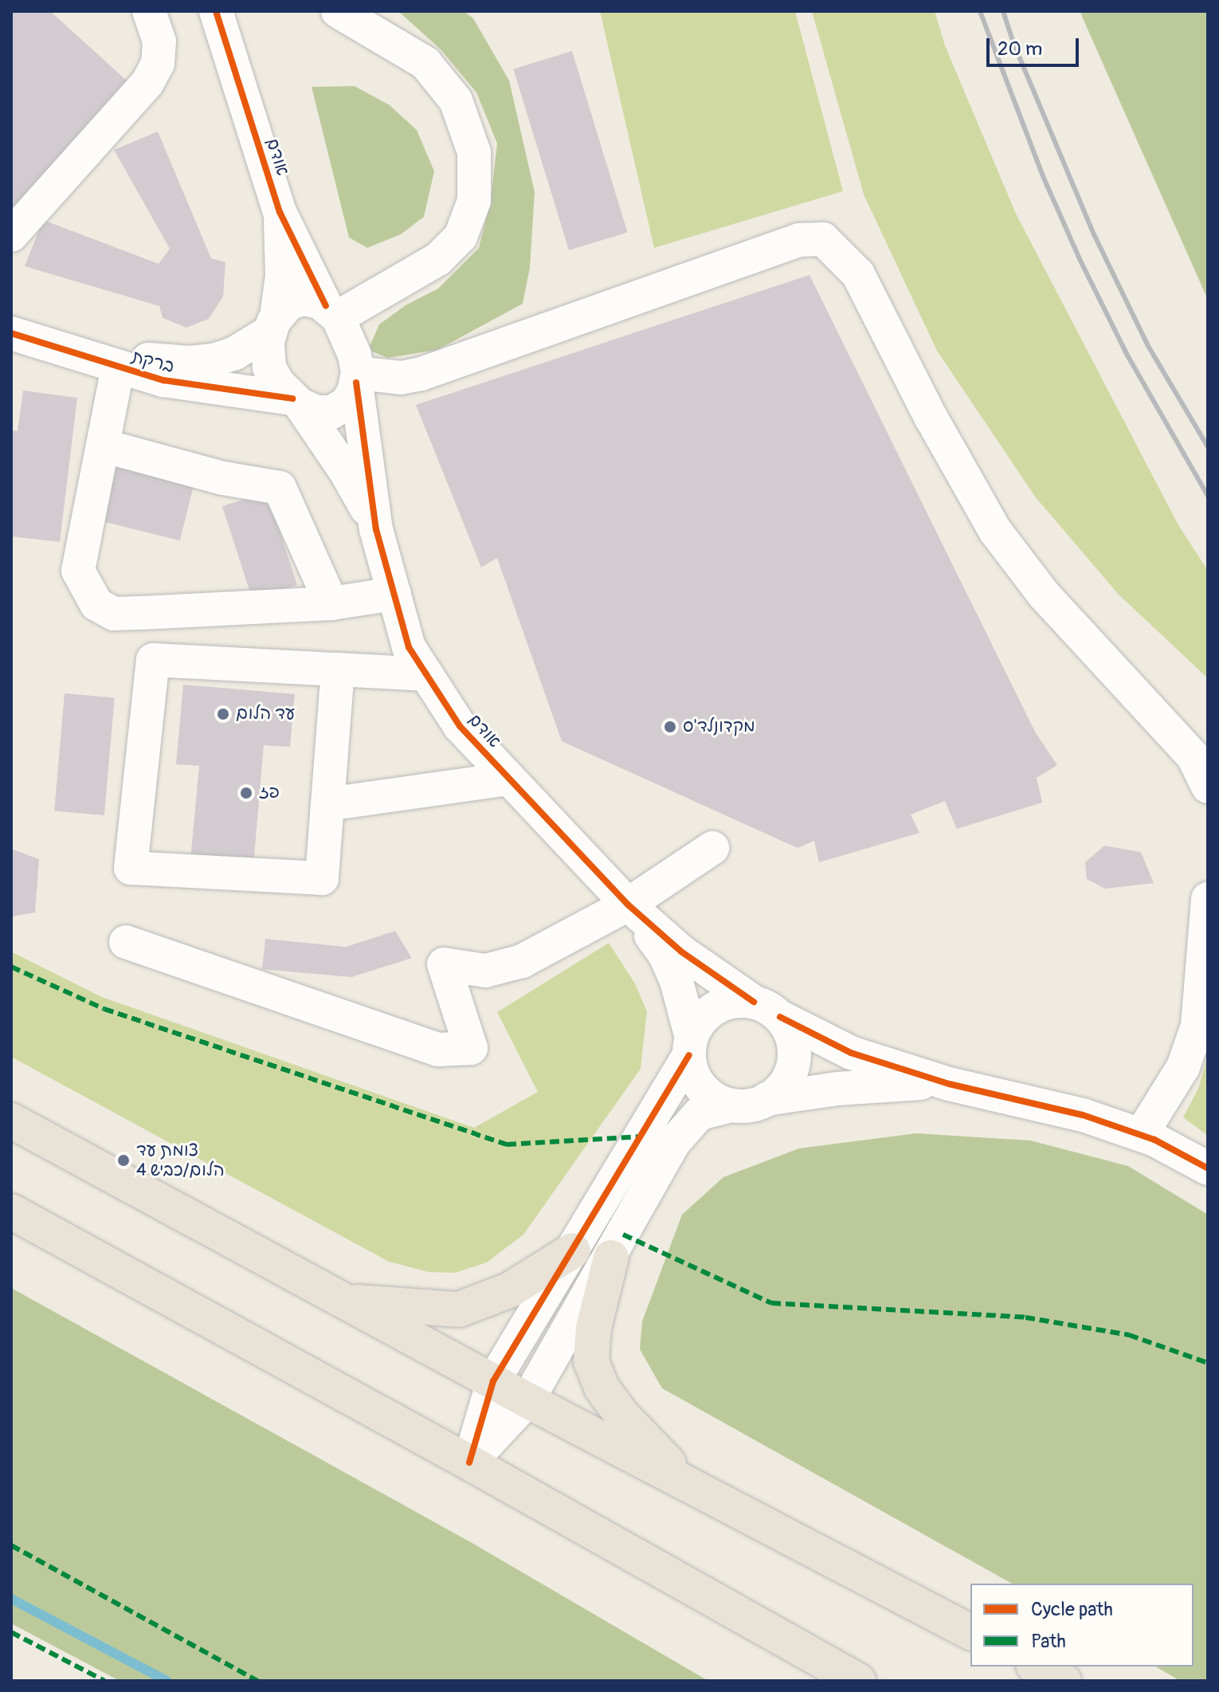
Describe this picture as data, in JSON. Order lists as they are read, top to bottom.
{
  "streets": {
    "street": ["אודם", "ברקת"]
  },
  "crossings": [
    ["אודם", "ברקת"]
  ],
  "places": [
    "עד הלום",
    "מקדונלד'ס",
    "פז",
    "צומת עד הלום/כביש 4"
  ],
  "legend": ["Cycle path", "Path"],
  "scale_bar": "20 m"
}
